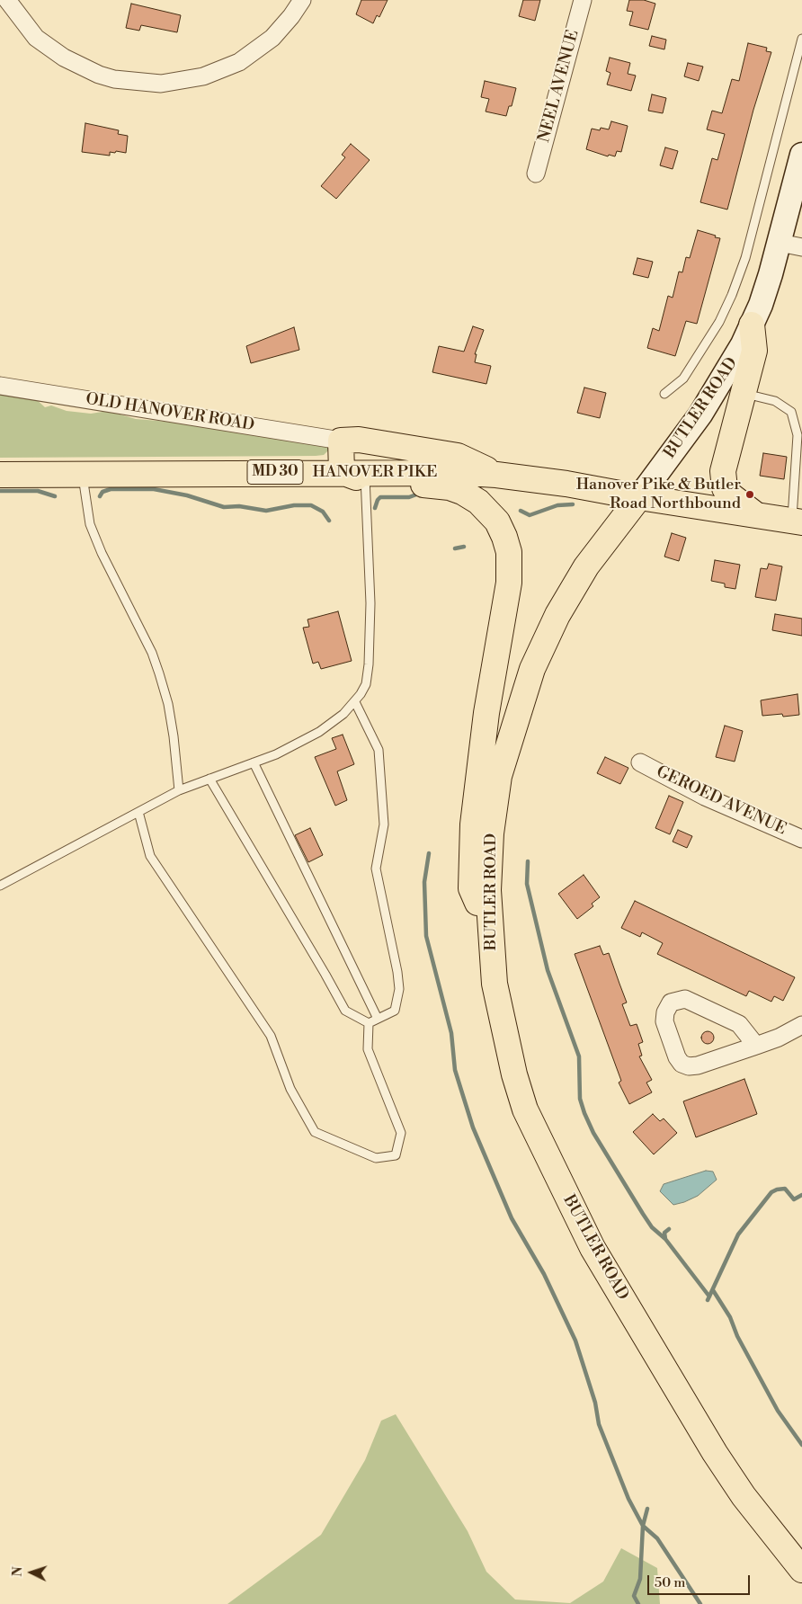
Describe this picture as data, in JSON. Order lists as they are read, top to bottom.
{
  "streets": {
    "main road": ["BUTLER ROAD", "MD 30", "HANOVER PIKE"],
    "street": ["NEEL AVENUE", "OLD HANOVER ROAD", "GEROED AVENUE"]
  },
  "crossings": [
    ["BUTLER ROAD", "MD 30"],
    ["BUTLER ROAD", "HANOVER PIKE"],
    ["MD 30", "HANOVER PIKE"]
  ],
  "places": ["Hanover Pike & Butler Road Northbound"],
  "scale_bar": "50 m",
  "north": "left"
}
